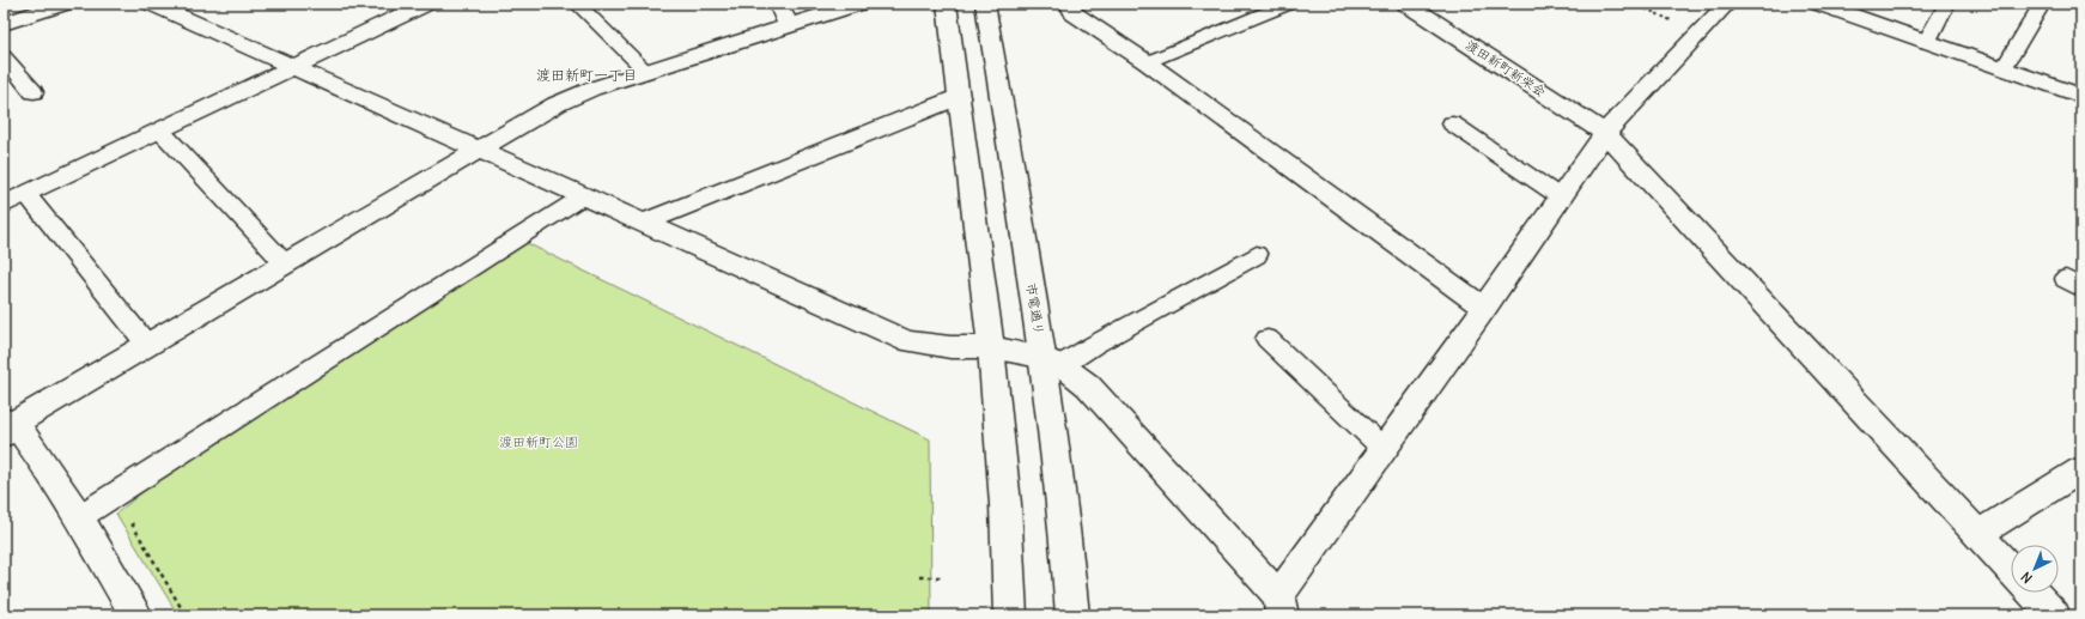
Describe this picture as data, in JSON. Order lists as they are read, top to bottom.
{
  "streets": {
    "street": ["渡田新町新栄会", "市電通り"]
  },
  "districts": ["渡田新町一丁目"],
  "parks": ["渡田新町公園"],
  "north": "bottom left"
}
